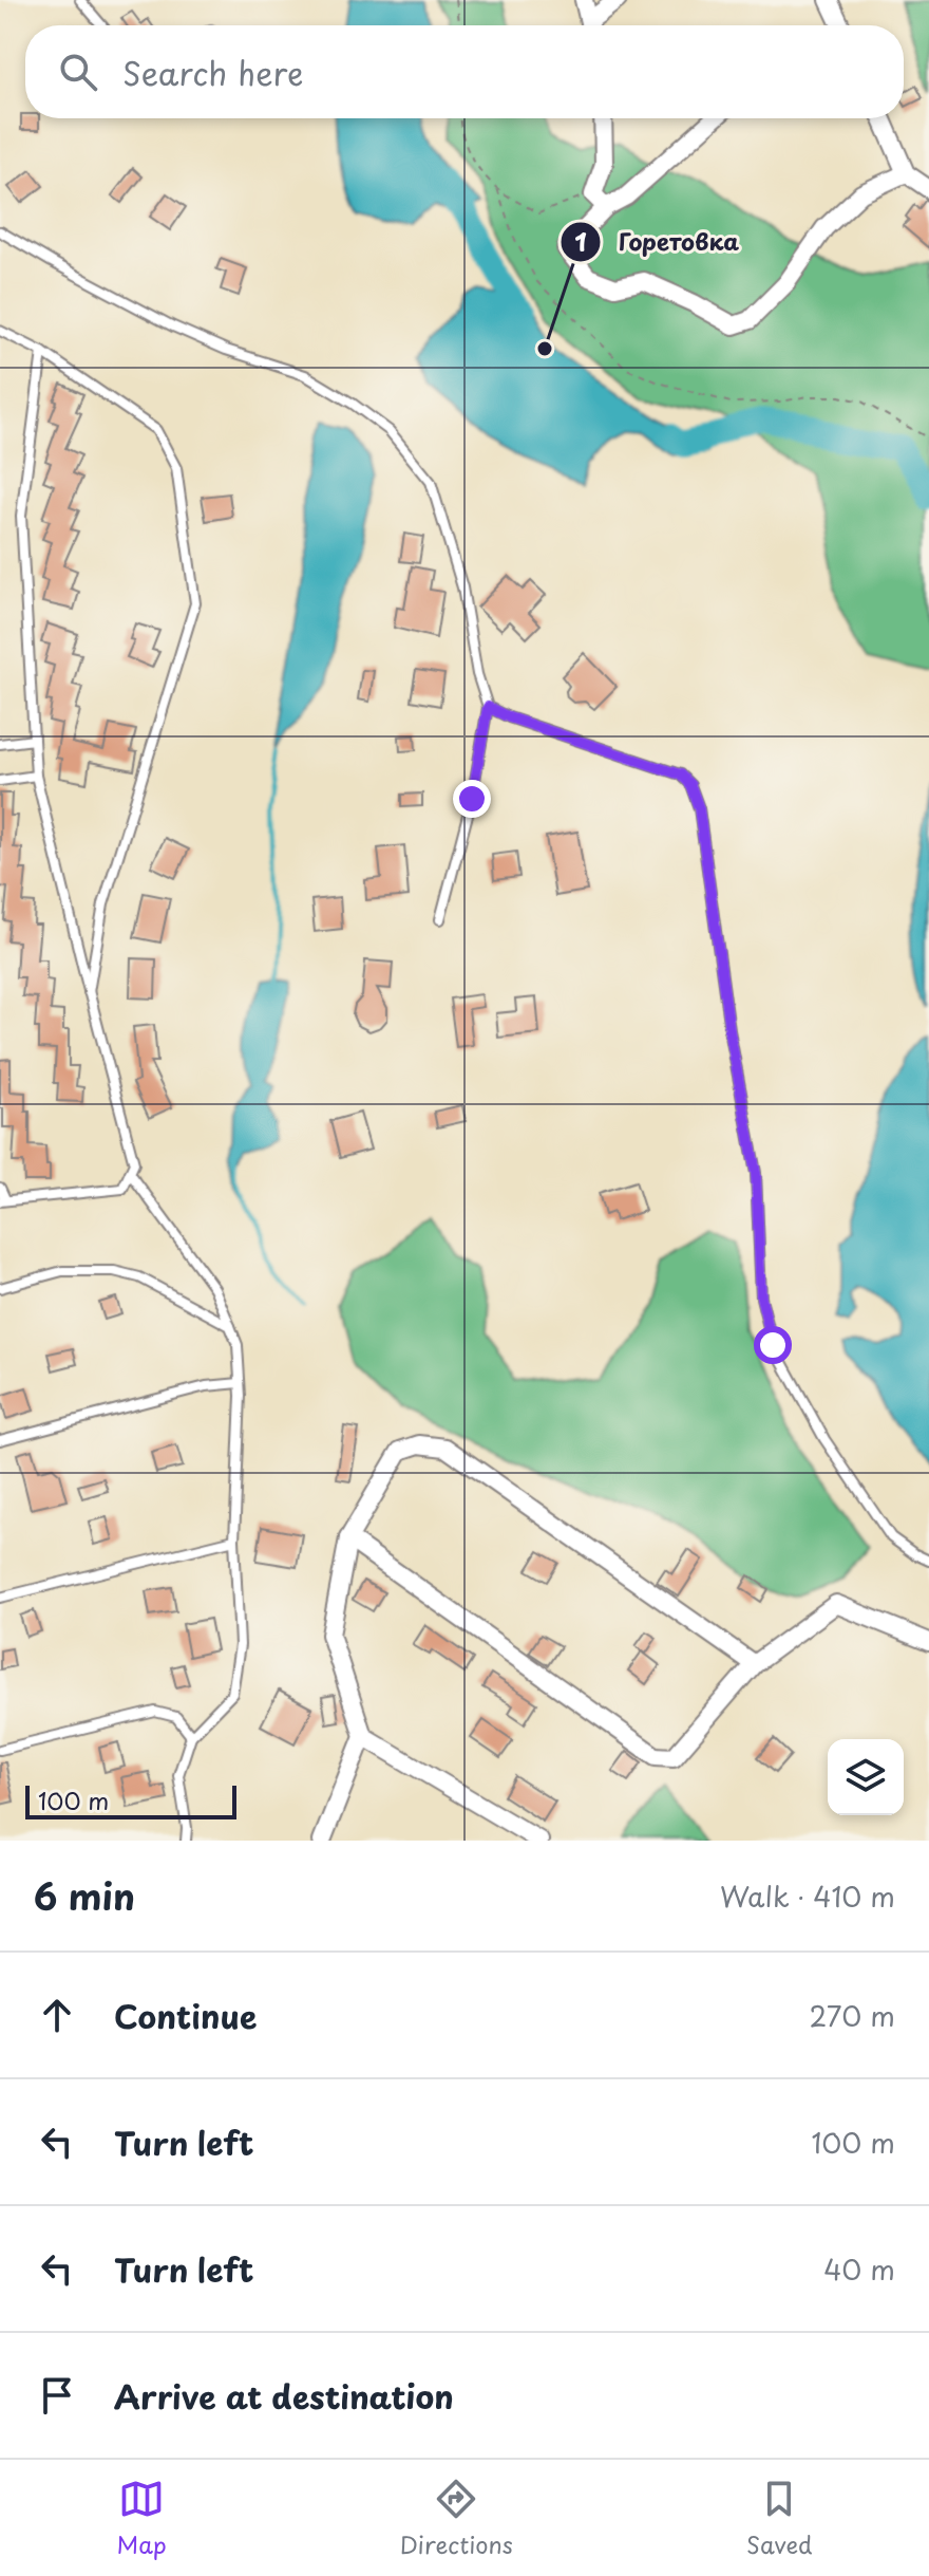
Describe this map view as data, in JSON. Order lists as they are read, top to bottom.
{
  "places": ["Горетовка"],
  "scale_bar": "100 m",
  "page": {
    "search": "Search here",
    "scale": "100 m",
    "heading": ["6 min", "Walk · 410 m"],
    "list": [
      ["Continue", "270 m"],
      ["Turn left", "100 m"],
      ["Turn left", "40 m"],
      "Arrive at destination"
    ],
    "nav": ["Map", "Directions", "Saved"]
  }
}
